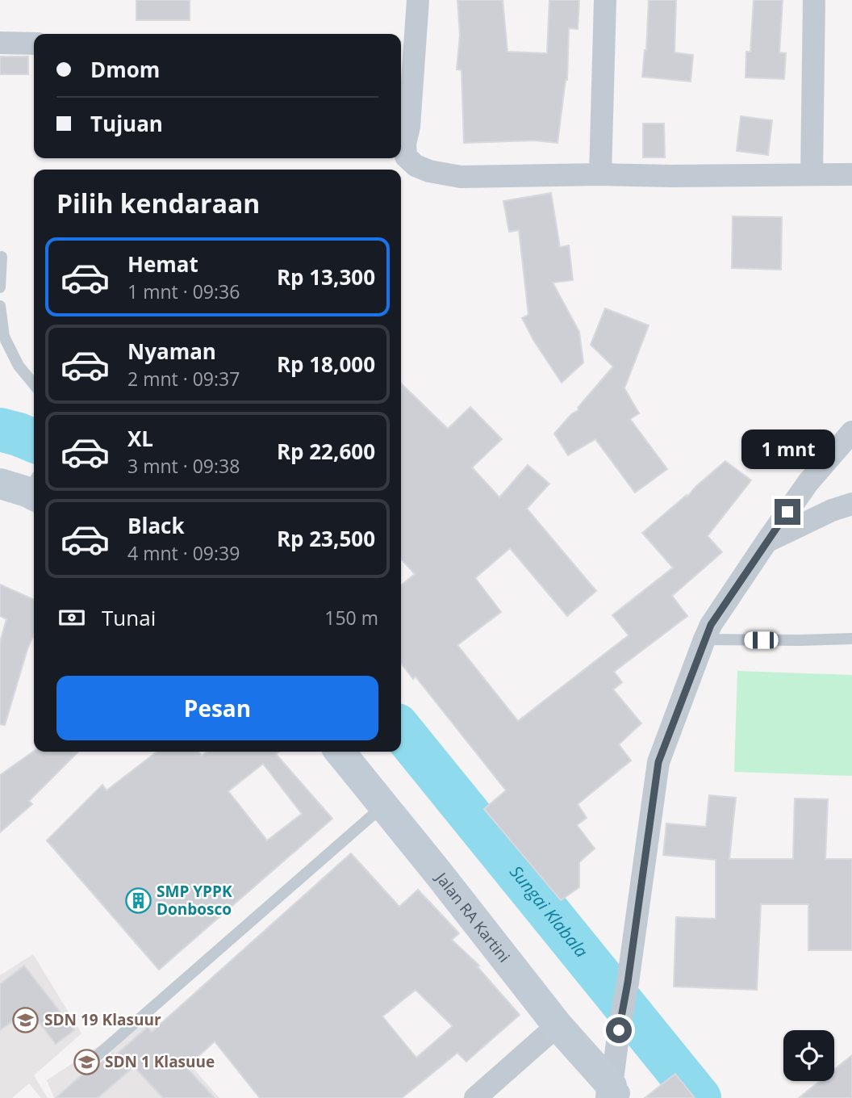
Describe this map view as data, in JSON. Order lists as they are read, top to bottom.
{
  "streets": {
    "street": ["Jalan RA Kartini"]
  },
  "water": ["Sungai Klabala"],
  "places": {
    "building": ["SMP YPPK Donbosco"],
    "school or university": ["SDN 19 Klasuur", "SDN 1 Klasuue"]
  },
  "page": {
    "banner": ["Dmom", "Tujuan"],
    "heading": "Pilih kendaraan",
    "list": [
      {
        "name": "Hemat",
        "note": "1 mnt · 09:36",
        "value": "Rp 13,300"
      },
      {
        "name": "Nyaman",
        "note": "2 mnt · 09:37",
        "value": "Rp 18,000"
      },
      {
        "name": "XL",
        "note": "3 mnt · 09:38",
        "value": "Rp 22,600"
      },
      {
        "name": "Black",
        "note": "4 mnt · 09:39",
        "value": "Rp 23,500"
      }
    ],
    "bubble": "1 mnt",
    "pay": ["Tunai", "150 m"],
    "buttons": "Pesan"
  }
}
